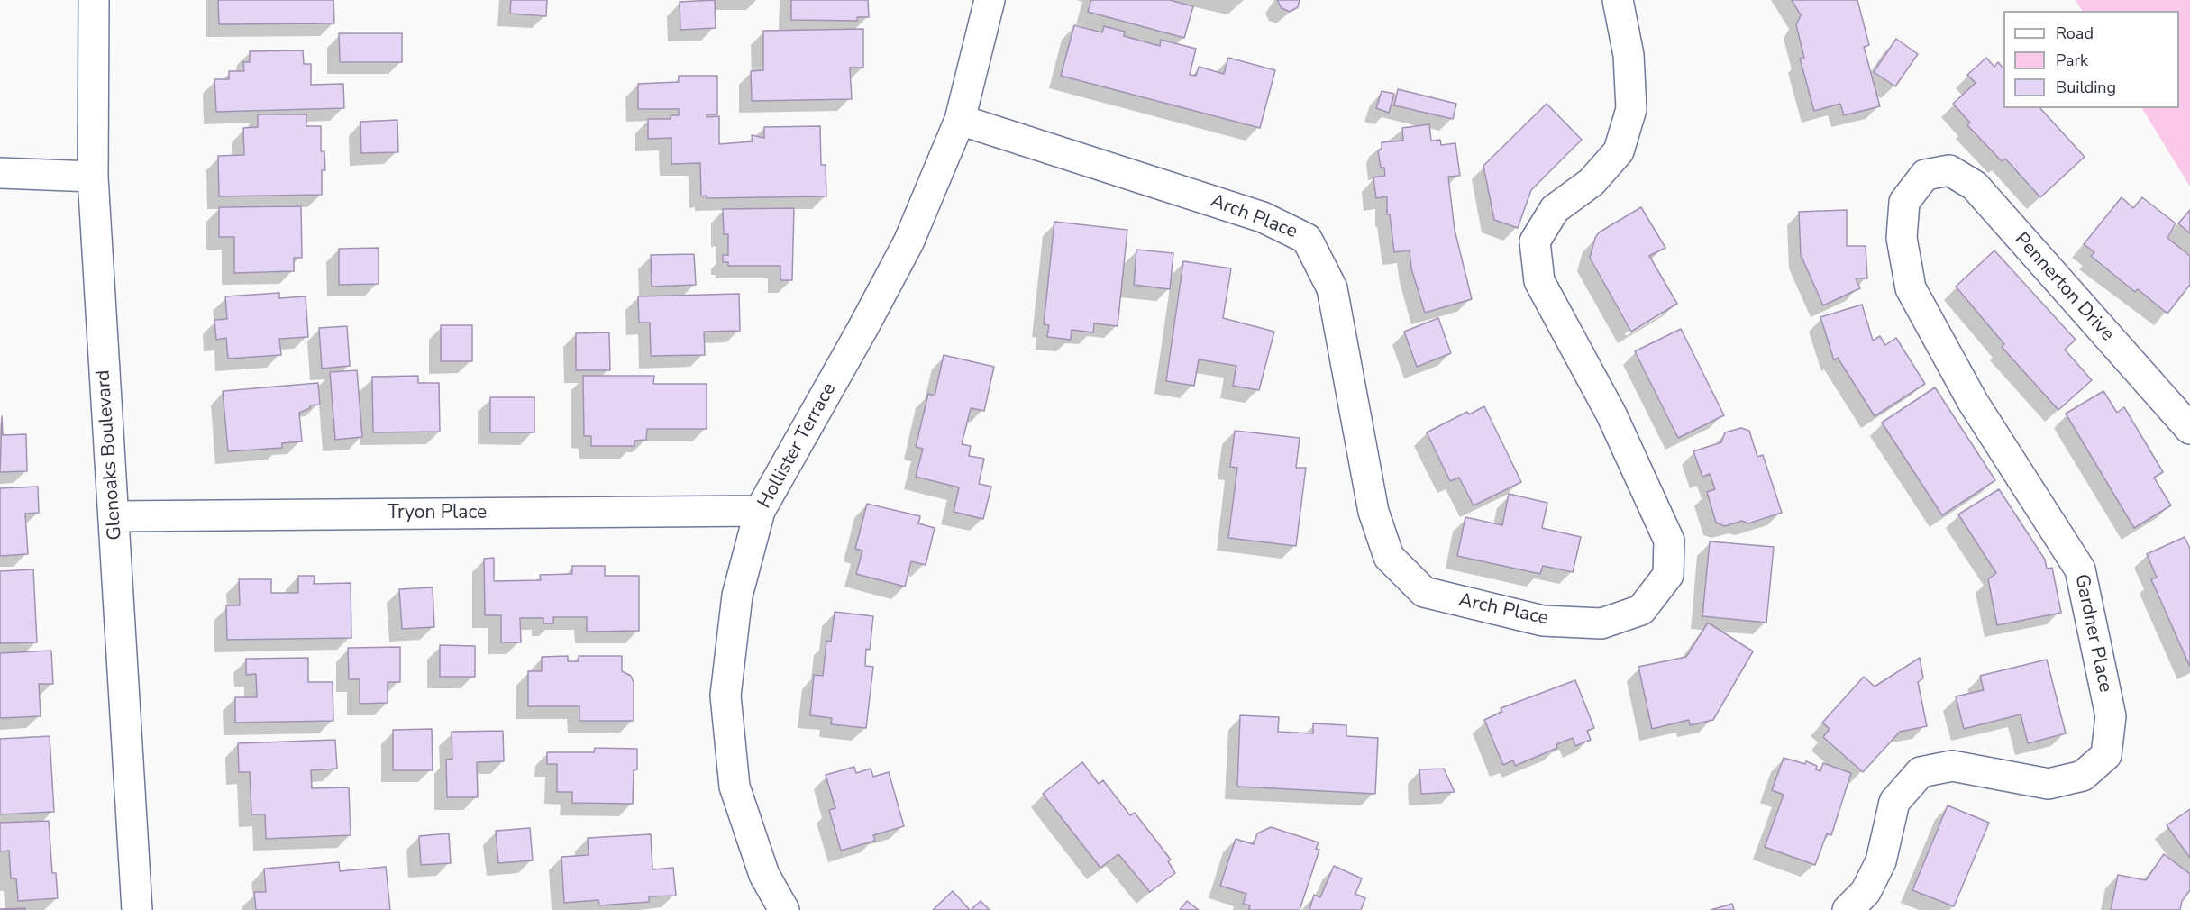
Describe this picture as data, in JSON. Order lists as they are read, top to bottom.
{
  "streets": {
    "street": [
      "Arch Place",
      "Pennerton Drive",
      "Hollister Terrace",
      "Glenoaks Boulevard",
      "Tryon Place",
      "Gardner Place"
    ]
  },
  "crossings": [
    ["Arch Place", "Hollister Terrace"],
    ["Pennerton Drive", "Gardner Place"],
    ["Hollister Terrace", "Tryon Place"],
    ["Glenoaks Boulevard", "Tryon Place"]
  ],
  "legend": ["Road", "Park", "Building"]
}
